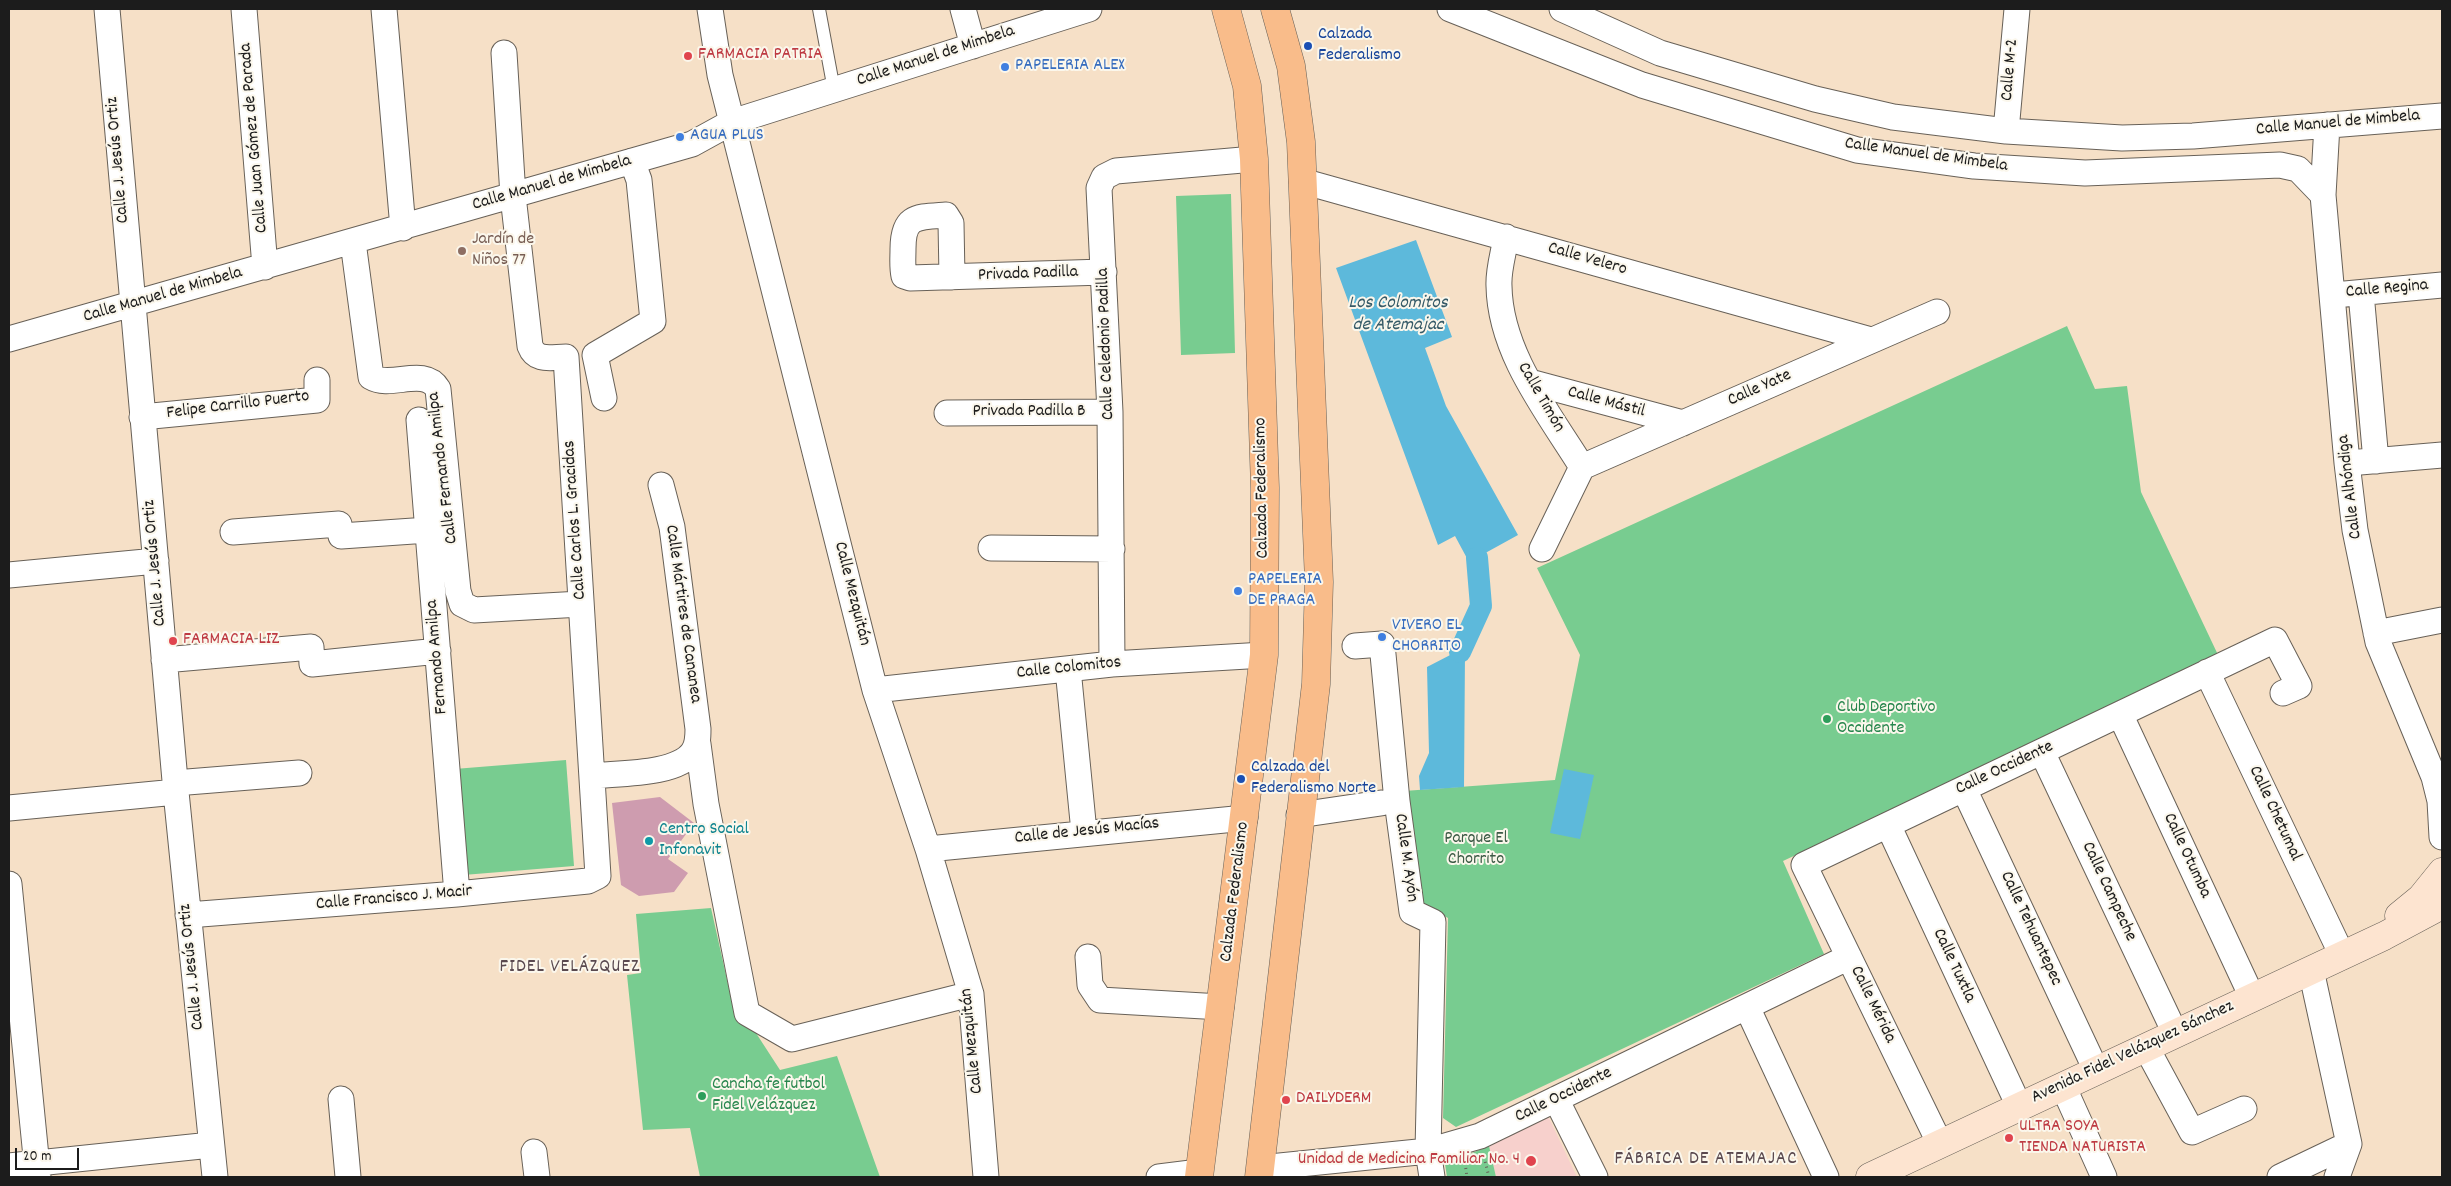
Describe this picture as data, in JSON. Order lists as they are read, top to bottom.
{
  "streets": {
    "main road": ["Calzada Federalismo", "Avenida Fidel Velázquez Sánchez"],
    "street": [
      "Calle Manuel de Mimbela",
      "Calle M-2",
      "Calle Juan Gómez de Parada",
      "Calle J. Jesús Ortiz",
      "Calle Velero",
      "Privada Padilla",
      "Calle Regina",
      "Calle Celedonio Padilla",
      "Calle Yate",
      "Calle Timón",
      "Calle Mástil",
      "Felipe Carrillo Puerto",
      "Privada Padilla B",
      "Calle Fernando Amilpa",
      "Calle Alhóndiga",
      "Calle Carlos L. Gracidas",
      "Calle Mezquitán",
      "Calle Mártires de Cananea",
      "Fernando Amilpa",
      "Calle Colomitos",
      "Calle Occidente",
      "Calle Chetumal",
      "Calle de Jesús Macías",
      "Calle Otumba",
      "Calle M. Ayón",
      "Calle Campeche",
      "Calle Francisco J. Macir",
      "Calle Tehuantepec",
      "Calle Tuxtla",
      "Calle Mérida"
    ]
  },
  "crossings": [
    ["Calle Manuel de Mimbela", "Calle M-2"],
    ["Calle Manuel de Mimbela", "Calle Juan Gómez de Parada"],
    ["Calle Manuel de Mimbela", "Calle J. Jesús Ortiz"],
    ["Calle Manuel de Mimbela", "Calle Fernando Amilpa"],
    ["Calle Manuel de Mimbela", "Calle Alhóndiga"],
    ["Calle Manuel de Mimbela", "Calle Carlos L. Gracidas"],
    ["Calle Manuel de Mimbela", "Calle Mezquitán"],
    ["Calle J. Jesús Ortiz", "Felipe Carrillo Puerto"],
    ["Calle J. Jesús Ortiz", "Calle Francisco J. Macir"],
    ["Calle Velero", "Calle Yate"],
    ["Calle Velero", "Calle Timón"],
    ["Privada Padilla", "Calle Celedonio Padilla"],
    ["Calle Regina", "Calle Alhóndiga"],
    ["Calle Celedonio Padilla", "Privada Padilla B"],
    ["Calle Celedonio Padilla", "Calzada Federalismo"],
    ["Calle Celedonio Padilla", "Calle Colomitos"],
    ["Calle Yate", "Calle Timón"],
    ["Calle Yate", "Calle Mástil"],
    ["Calle Timón", "Calle Mástil"],
    ["Calle Fernando Amilpa", "Calle Carlos L. Gracidas"],
    ["Calzada Federalismo", "Calle Colomitos"],
    ["Calzada Federalismo", "Calle de Jesús Macías"],
    ["Calle Carlos L. Gracidas", "Calle Francisco J. Macir"],
    ["Calle Mezquitán", "Calle Mártires de Cananea"],
    ["Calle Mezquitán", "Calle Colomitos"],
    ["Calle Mezquitán", "Calle de Jesús Macías"],
    ["Fernando Amilpa", "Calle Francisco J. Macir"],
    ["Calle Occidente", "Calle Chetumal"],
    ["Calle Occidente", "Calle Otumba"],
    ["Calle Occidente", "Calle M. Ayón"],
    ["Calle Occidente", "Calle Campeche"],
    ["Calle Occidente", "Calle Tehuantepec"],
    ["Calle Occidente", "Calle Tuxtla"],
    ["Calle Occidente", "Calle Mérida"],
    ["Calle Chetumal", "Avenida Fidel Velázquez Sánchez"],
    ["Calle Otumba", "Avenida Fidel Velázquez Sánchez"],
    ["Calle Campeche", "Avenida Fidel Velázquez Sánchez"],
    ["Calle Tehuantepec", "Avenida Fidel Velázquez Sánchez"],
    ["Calle Tuxtla", "Avenida Fidel Velázquez Sánchez"],
    ["Calle Mérida", "Avenida Fidel Velázquez Sánchez"]
  ],
  "districts": ["FIDEL VELÁZQUEZ", "FÁBRICA DE ATEMAJAC"],
  "water": ["Los Colomitos de Atemajac"],
  "parks": ["Parque El Chorrito"],
  "places": [
    "Calzada Federalismo",
    "FARMACIA PATRIA",
    "PAPELERIA ALEX",
    "AGUA PLUS",
    "Jardín de Niños 77",
    "PAPELERIA DE PRAGA",
    "VIVERO EL CHORRITO",
    "FARMACIA LIZ",
    "Club Deportivo Occidente",
    "Calzada del Federalismo Norte",
    "Centro Social Infonavit",
    "Cancha fe futbol Fidel Velázquez",
    "DAILYDERM",
    "ULTRA SOYA TIENDA NATURISTA",
    "Unidad de Medicina Familiar No. 4"
  ],
  "scale_bar": "20 m"
}
